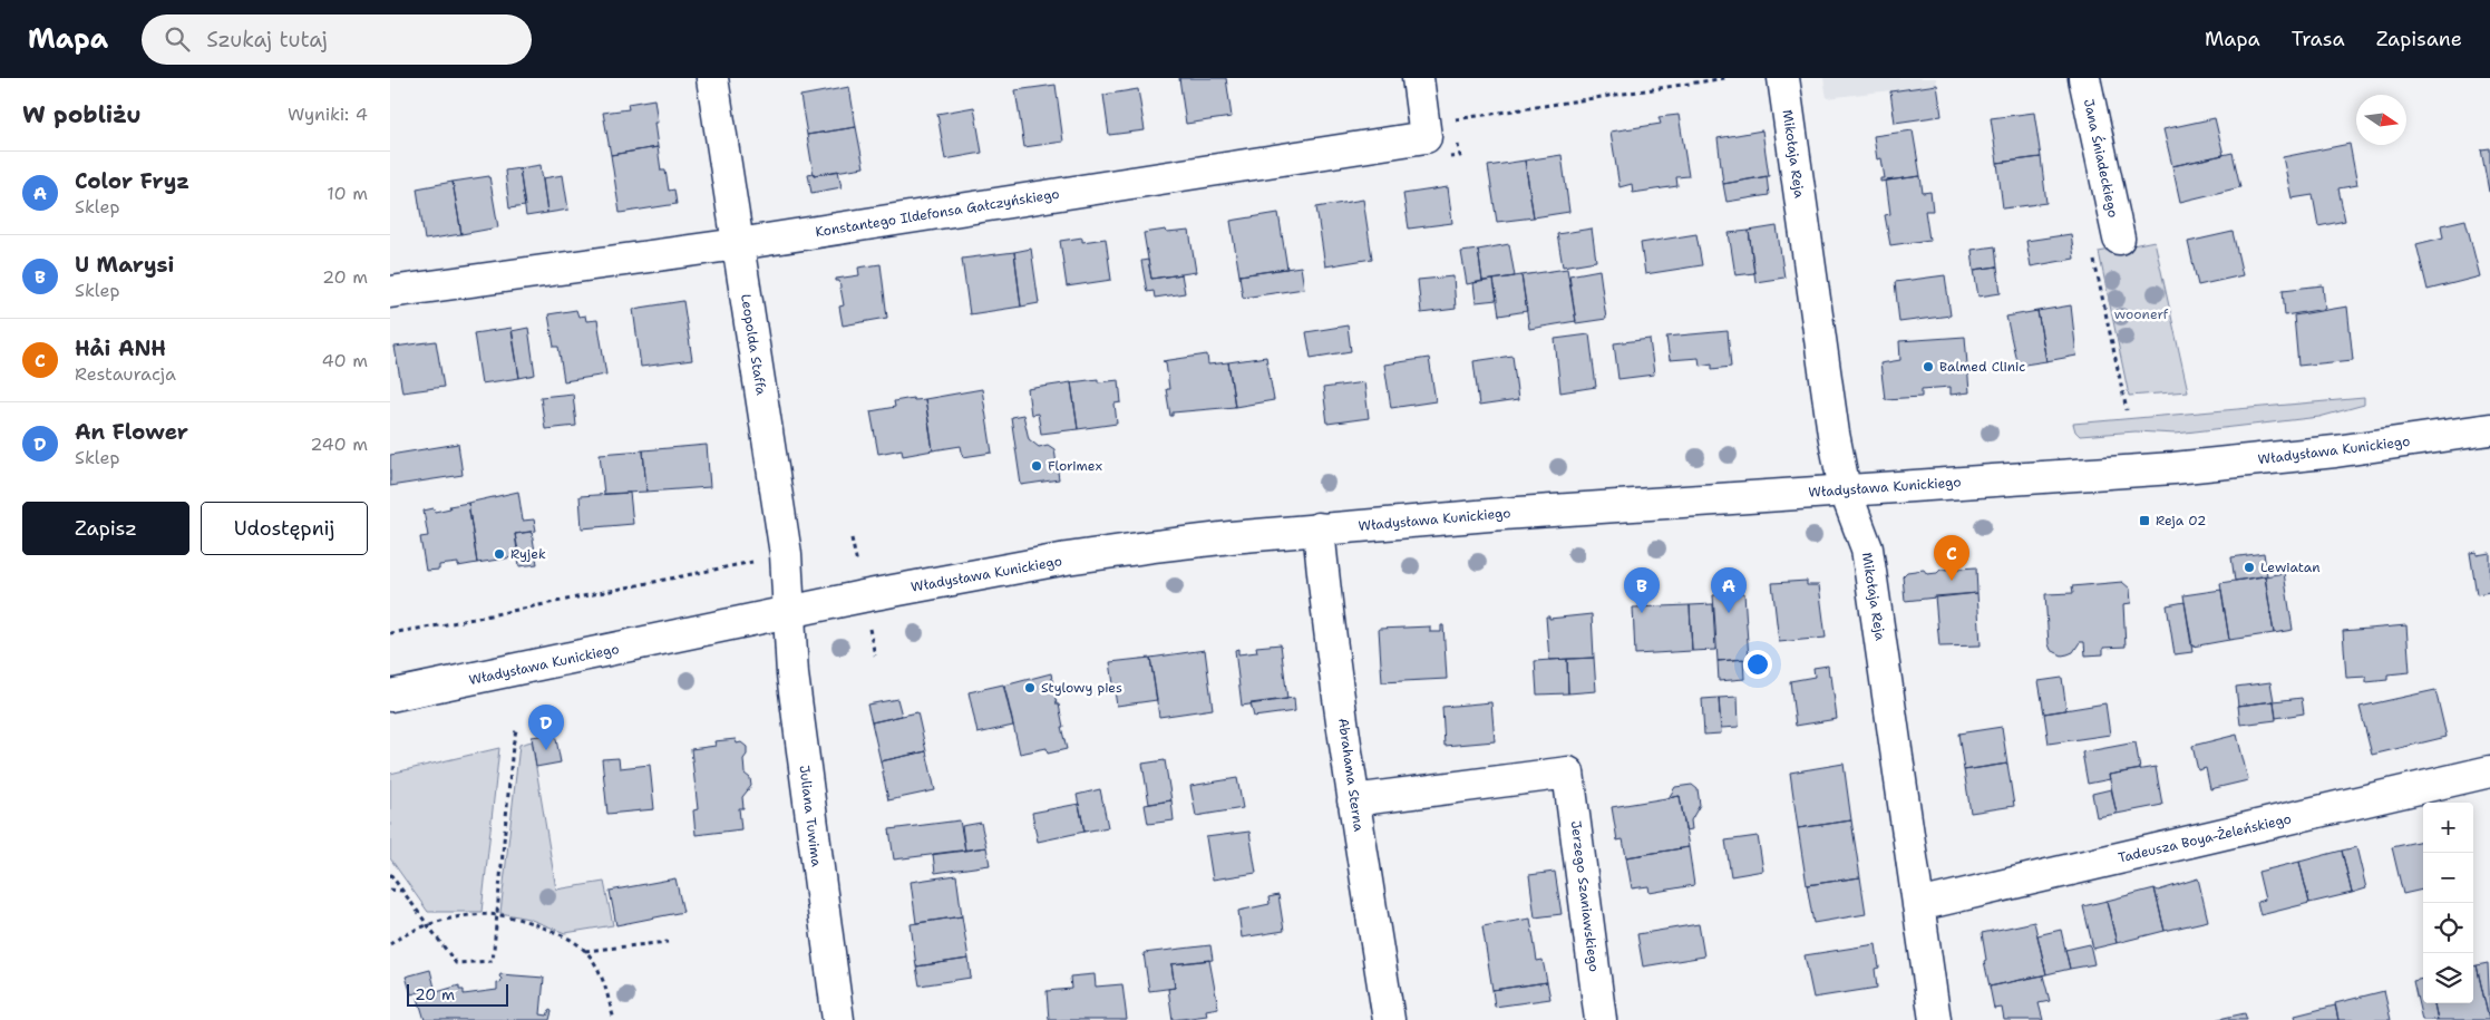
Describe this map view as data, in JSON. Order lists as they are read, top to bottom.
{
  "streets": {
    "street": [
      "Mikołaja Reja",
      "Jana Śniadeckiego",
      "Konstantego Ildefonsa Gałczyńskiego",
      "Leopolda Staffa",
      "Władysława Kunickiego",
      "Abrahama Sterna",
      "Juliana Tuwima",
      "Tadeusza Boya-Żeleńskiego",
      "Jerzego Szaniawskiego"
    ]
  },
  "crossings": [
    ["Mikołaja Reja", "Władysława Kunickiego"],
    ["Mikołaja Reja", "Tadeusza Boya-Żeleńskiego"],
    ["Konstantego Ildefonsa Gałczyńskiego", "Leopolda Staffa"],
    ["Leopolda Staffa", "Władysława Kunickiego"],
    ["Leopolda Staffa", "Juliana Tuwima"],
    ["Władysława Kunickiego", "Abrahama Sterna"],
    ["Władysława Kunickiego", "Juliana Tuwima"],
    ["Abrahama Sterna", "Jerzego Szaniawskiego"]
  ],
  "parks": ["woonerf"],
  "places": {
    "other": [
      "Balmed Clinic",
      "Florimex",
      "Ryjek",
      "Lewiatan",
      "Stylowy pies"
    ],
    "transit": ["Reja 02"]
  },
  "scale_bar": "20 m",
  "north": "right",
  "page": {
    "header": "Mapa",
    "search": "Szukaj tutaj",
    "nav": ["Mapa", "Trasa", "Zapisane"],
    "heading": ["W pobliżu", "Wyniki: 4"],
    "list": [
      {
        "mark": "A",
        "name": "Color Fryz",
        "note": "Sklep",
        "value": "10 m"
      },
      {
        "mark": "B",
        "name": "U Marysi",
        "note": "Sklep",
        "value": "20 m"
      },
      {
        "mark": "C",
        "name": "Hải ANH",
        "note": "Restauracja",
        "value": "40 m"
      },
      {
        "mark": "D",
        "name": "An Flower",
        "note": "Sklep",
        "value": "240 m"
      }
    ],
    "buttons": ["Zapisz", "Udostępnij"],
    "pins": [
      "C",
      "A",
      "B",
      "D"
    ],
    "map_buttons": ["+", "−"],
    "scale": "20 m"
  }
}
